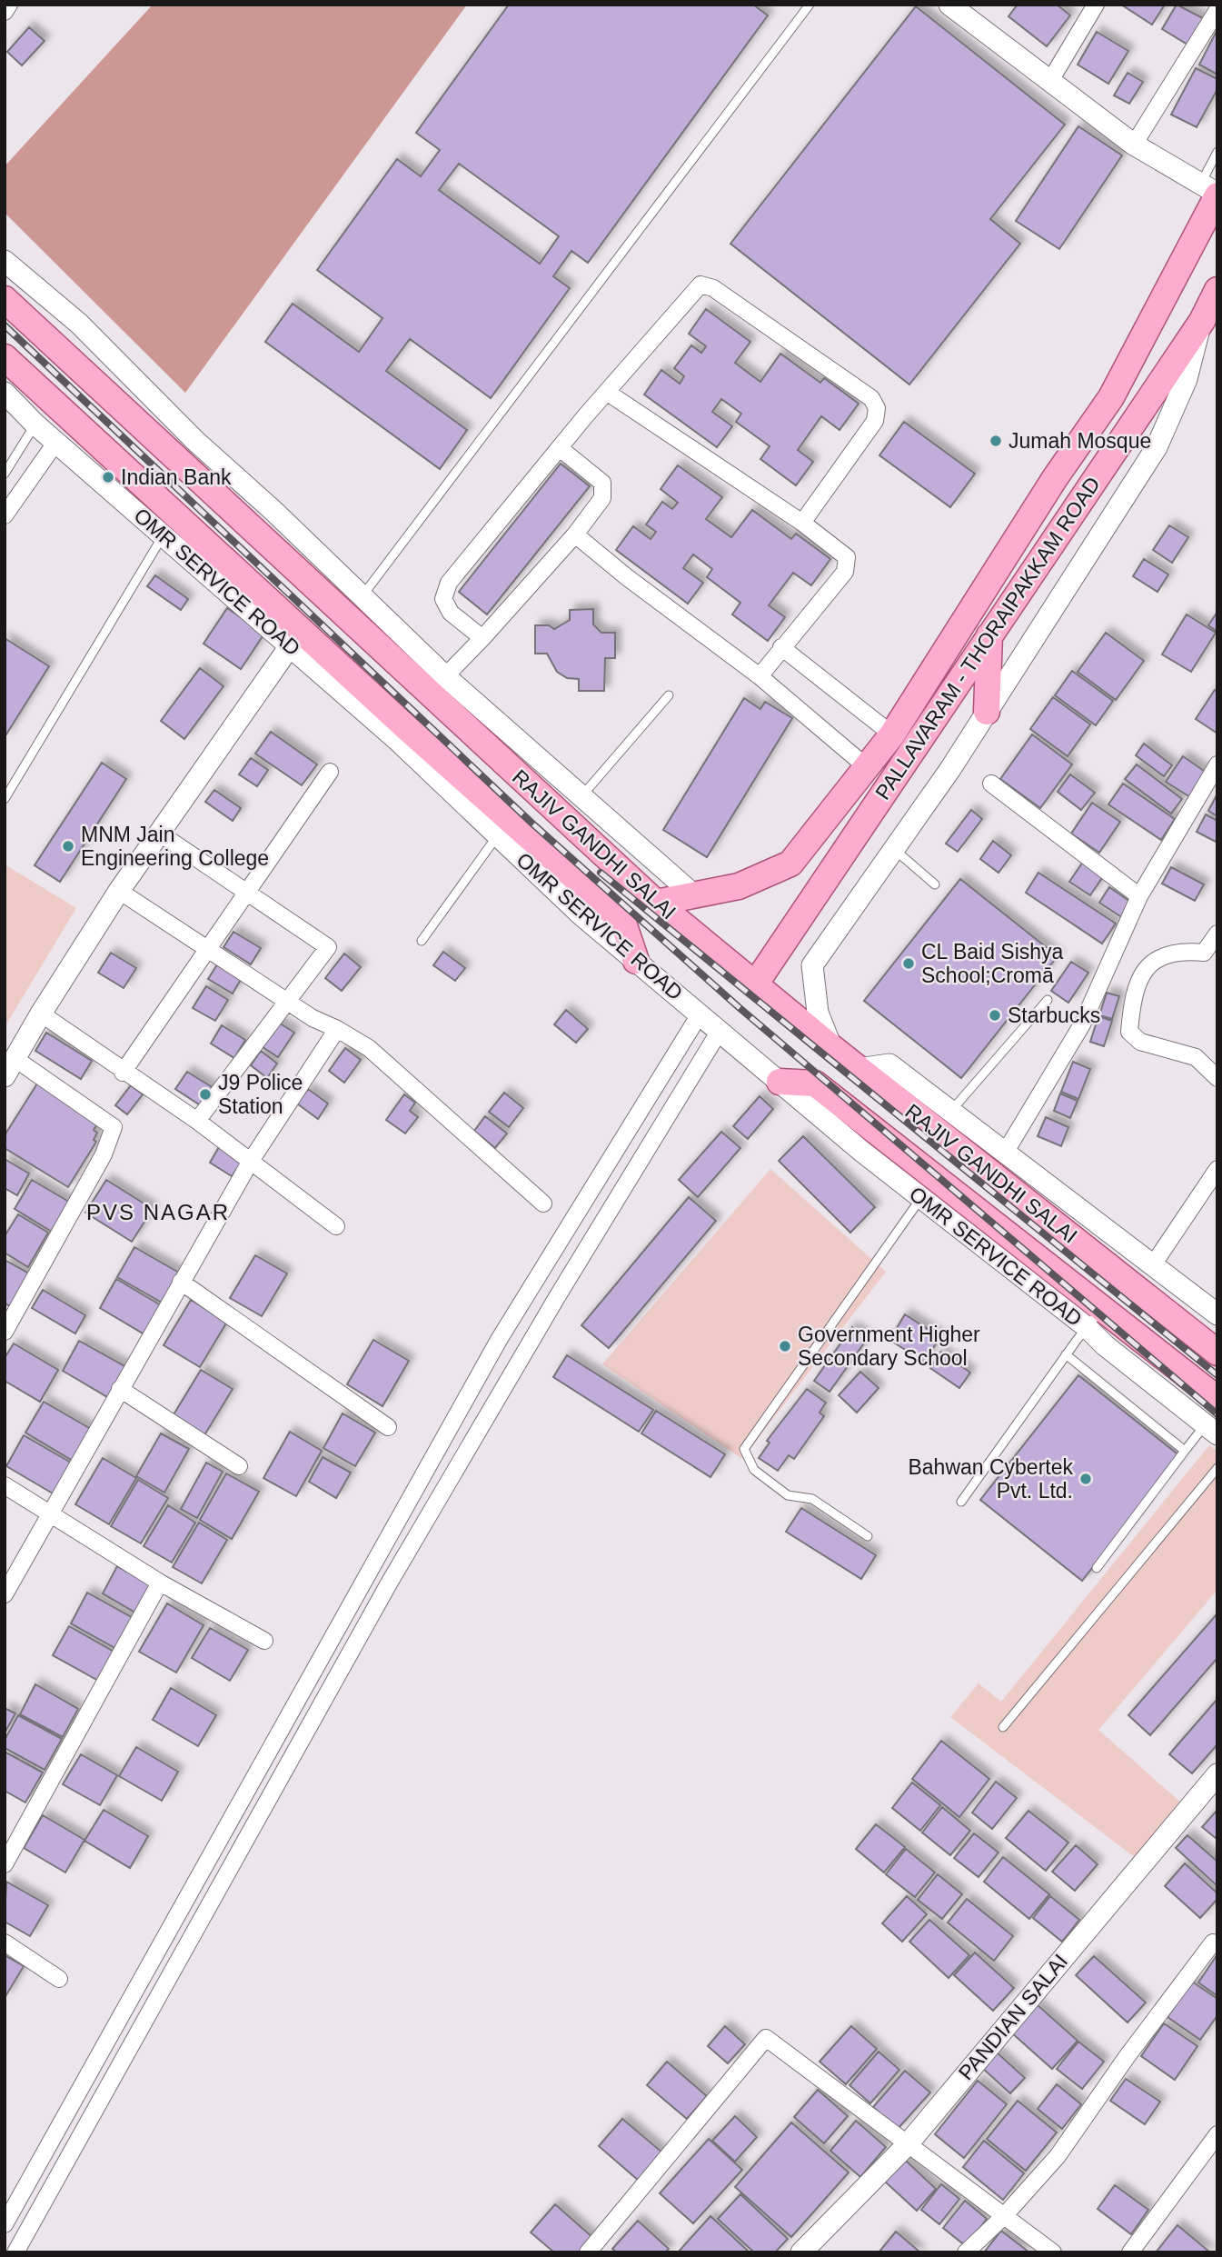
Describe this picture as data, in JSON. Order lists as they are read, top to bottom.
{
  "streets": {
    "main road": ["PALLAVARAM - THORAIPAKKAM ROAD", "RAJIV GANDHI SALAI"],
    "street": ["OMR SERVICE ROAD", "PANDIAN SALAI"]
  },
  "crossings": [
    ["OMR SERVICE ROAD", "RAJIV GANDHI SALAI"],
    ["PALLAVARAM - THORAIPAKKAM ROAD", "RAJIV GANDHI SALAI"]
  ],
  "districts": ["PVS NAGAR"],
  "places": [
    "Jumah Mosque",
    "Indian Bank",
    "MNM Jain Engineering College",
    "CL Baid Sishya School;Cromā",
    "Starbucks",
    "J9 Police Station",
    "Government Higher Secondary School",
    "Bahwan Cybertek Pvt. Ltd."
  ]
}
